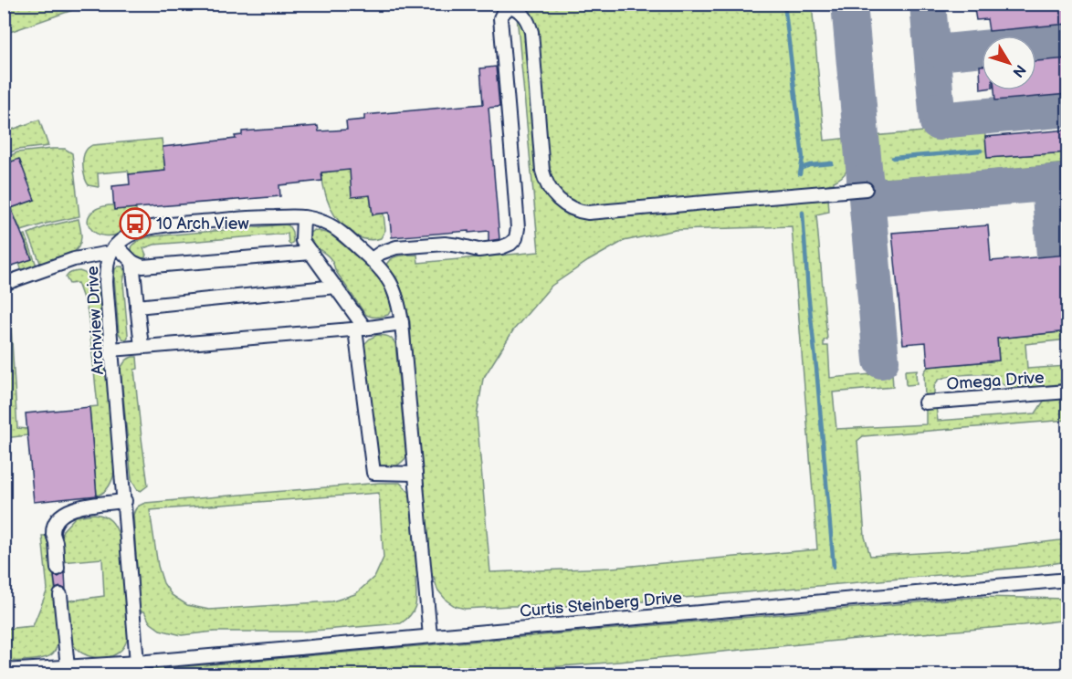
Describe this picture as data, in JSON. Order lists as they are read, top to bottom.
{
  "streets": {
    "street": ["Archview Drive", "Omega Drive", "Curtis Steinberg Drive"]
  },
  "crossings": [
    ["Archview Drive", "Curtis Steinberg Drive"]
  ],
  "places": {
    "bus stop": ["10 Arch View"]
  },
  "north": "bottom right"
}
